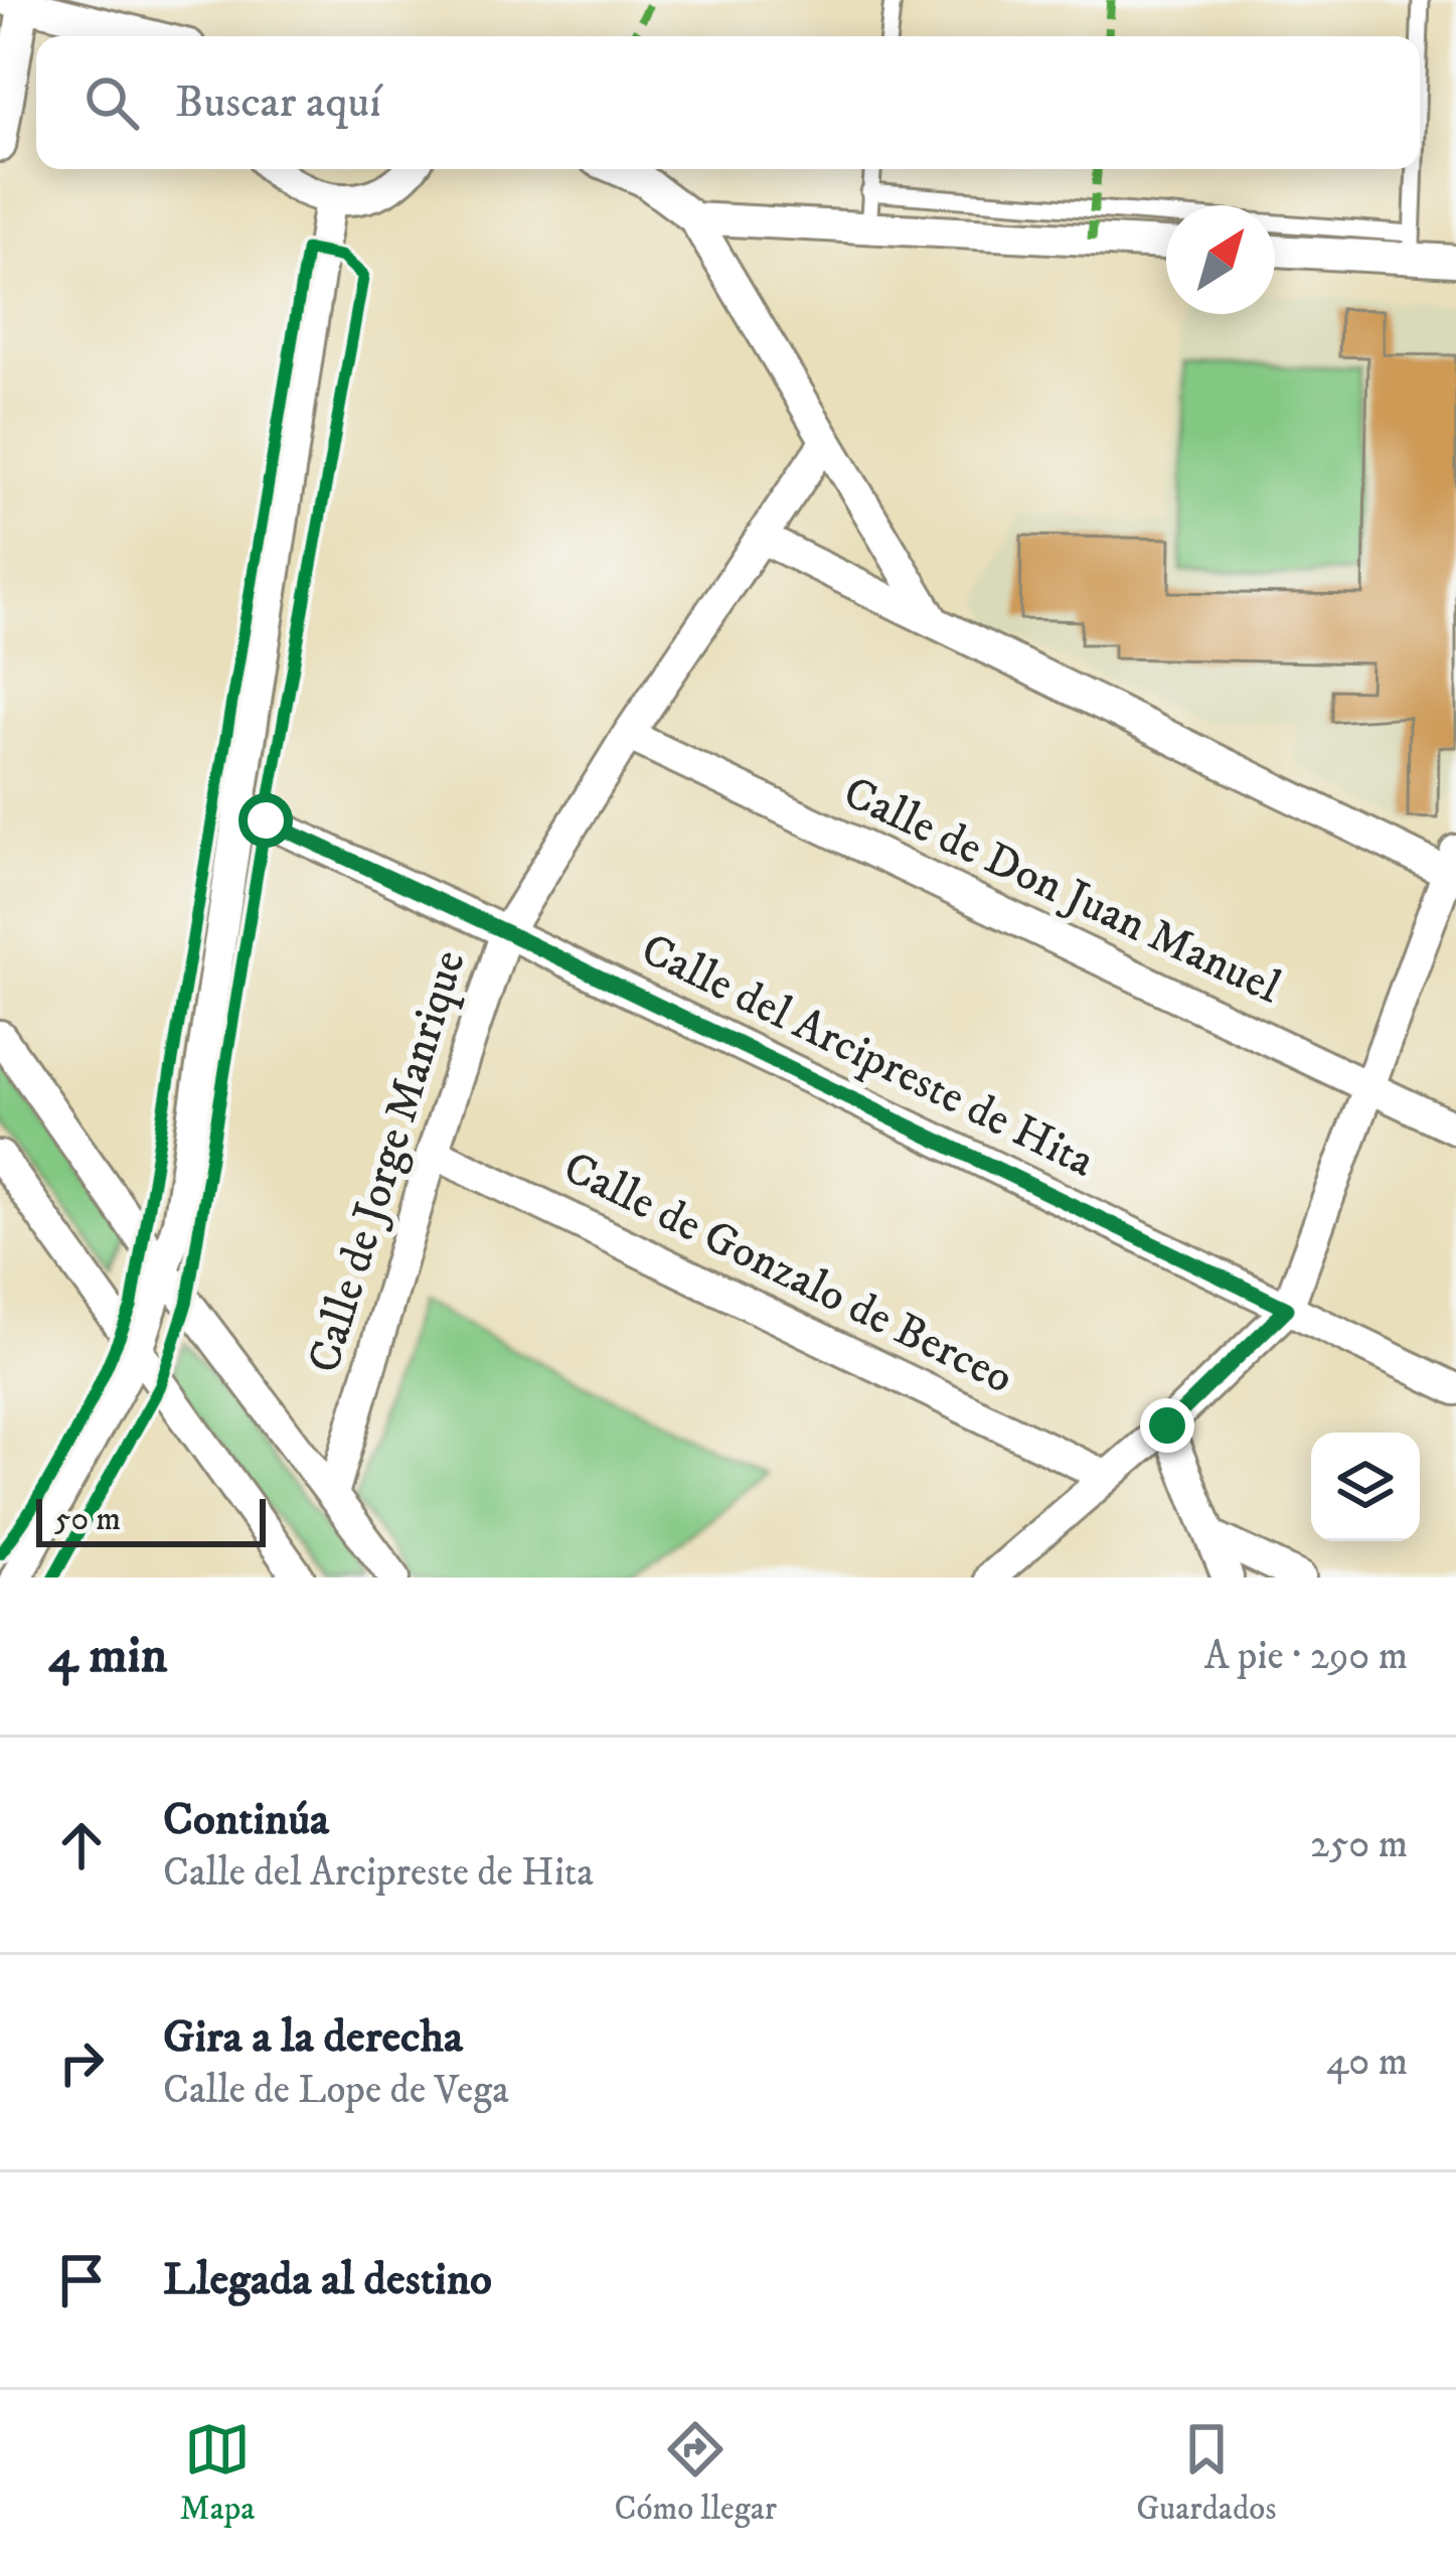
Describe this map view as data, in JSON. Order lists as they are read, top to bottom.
{
  "streets": {
    "street": [
      "Calle de Don Juan Manuel",
      "Calle del Arcipreste de Hita",
      "Calle de Jorge Manrique",
      "Calle de Gonzalo de Berceo"
    ]
  },
  "crossings": [
    ["Calle de Don Juan Manuel", "Calle de Jorge Manrique"],
    ["Calle del Arcipreste de Hita", "Calle de Jorge Manrique"],
    ["Calle de Jorge Manrique", "Calle de Gonzalo de Berceo"]
  ],
  "scale_bar": "50 m",
  "north": "top right",
  "page": {
    "search": "Buscar aquí",
    "scale": "50 m",
    "heading": ["4 min", "A pie · 290 m"],
    "list": [
      ["Continúa", "Calle del Arcipreste de Hita", "250 m"],
      ["Gira a la derecha", "Calle de Lope de Vega", "40 m"],
      "Llegada al destino"
    ],
    "nav": ["Mapa", "Cómo llegar", "Guardados"]
  }
}
